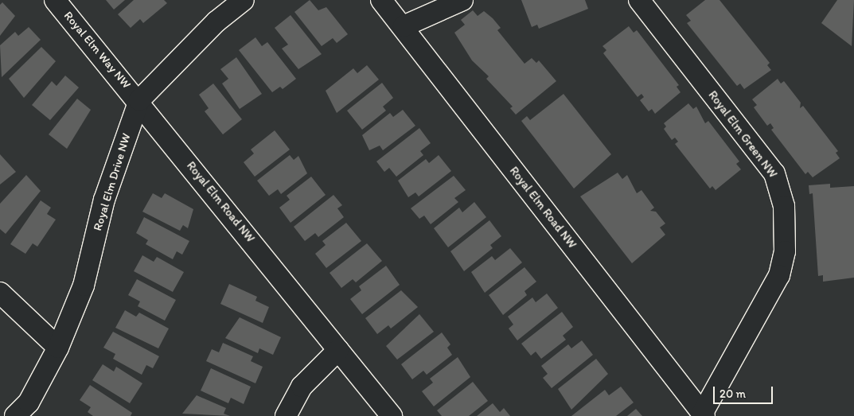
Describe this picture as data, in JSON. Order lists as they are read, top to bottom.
{
  "streets": {
    "street": [
      "Royal Elm Way NW",
      "Royal Elm Green NW",
      "Royal Elm Drive NW",
      "Royal Elm Road NW"
    ]
  },
  "crossings": [
    ["Royal Elm Way NW", "Royal Elm Drive NW"],
    ["Royal Elm Way NW", "Royal Elm Road NW"],
    ["Royal Elm Green NW", "Royal Elm Road NW"],
    ["Royal Elm Drive NW", "Royal Elm Road NW"]
  ],
  "scale_bar": "20 m"
}
